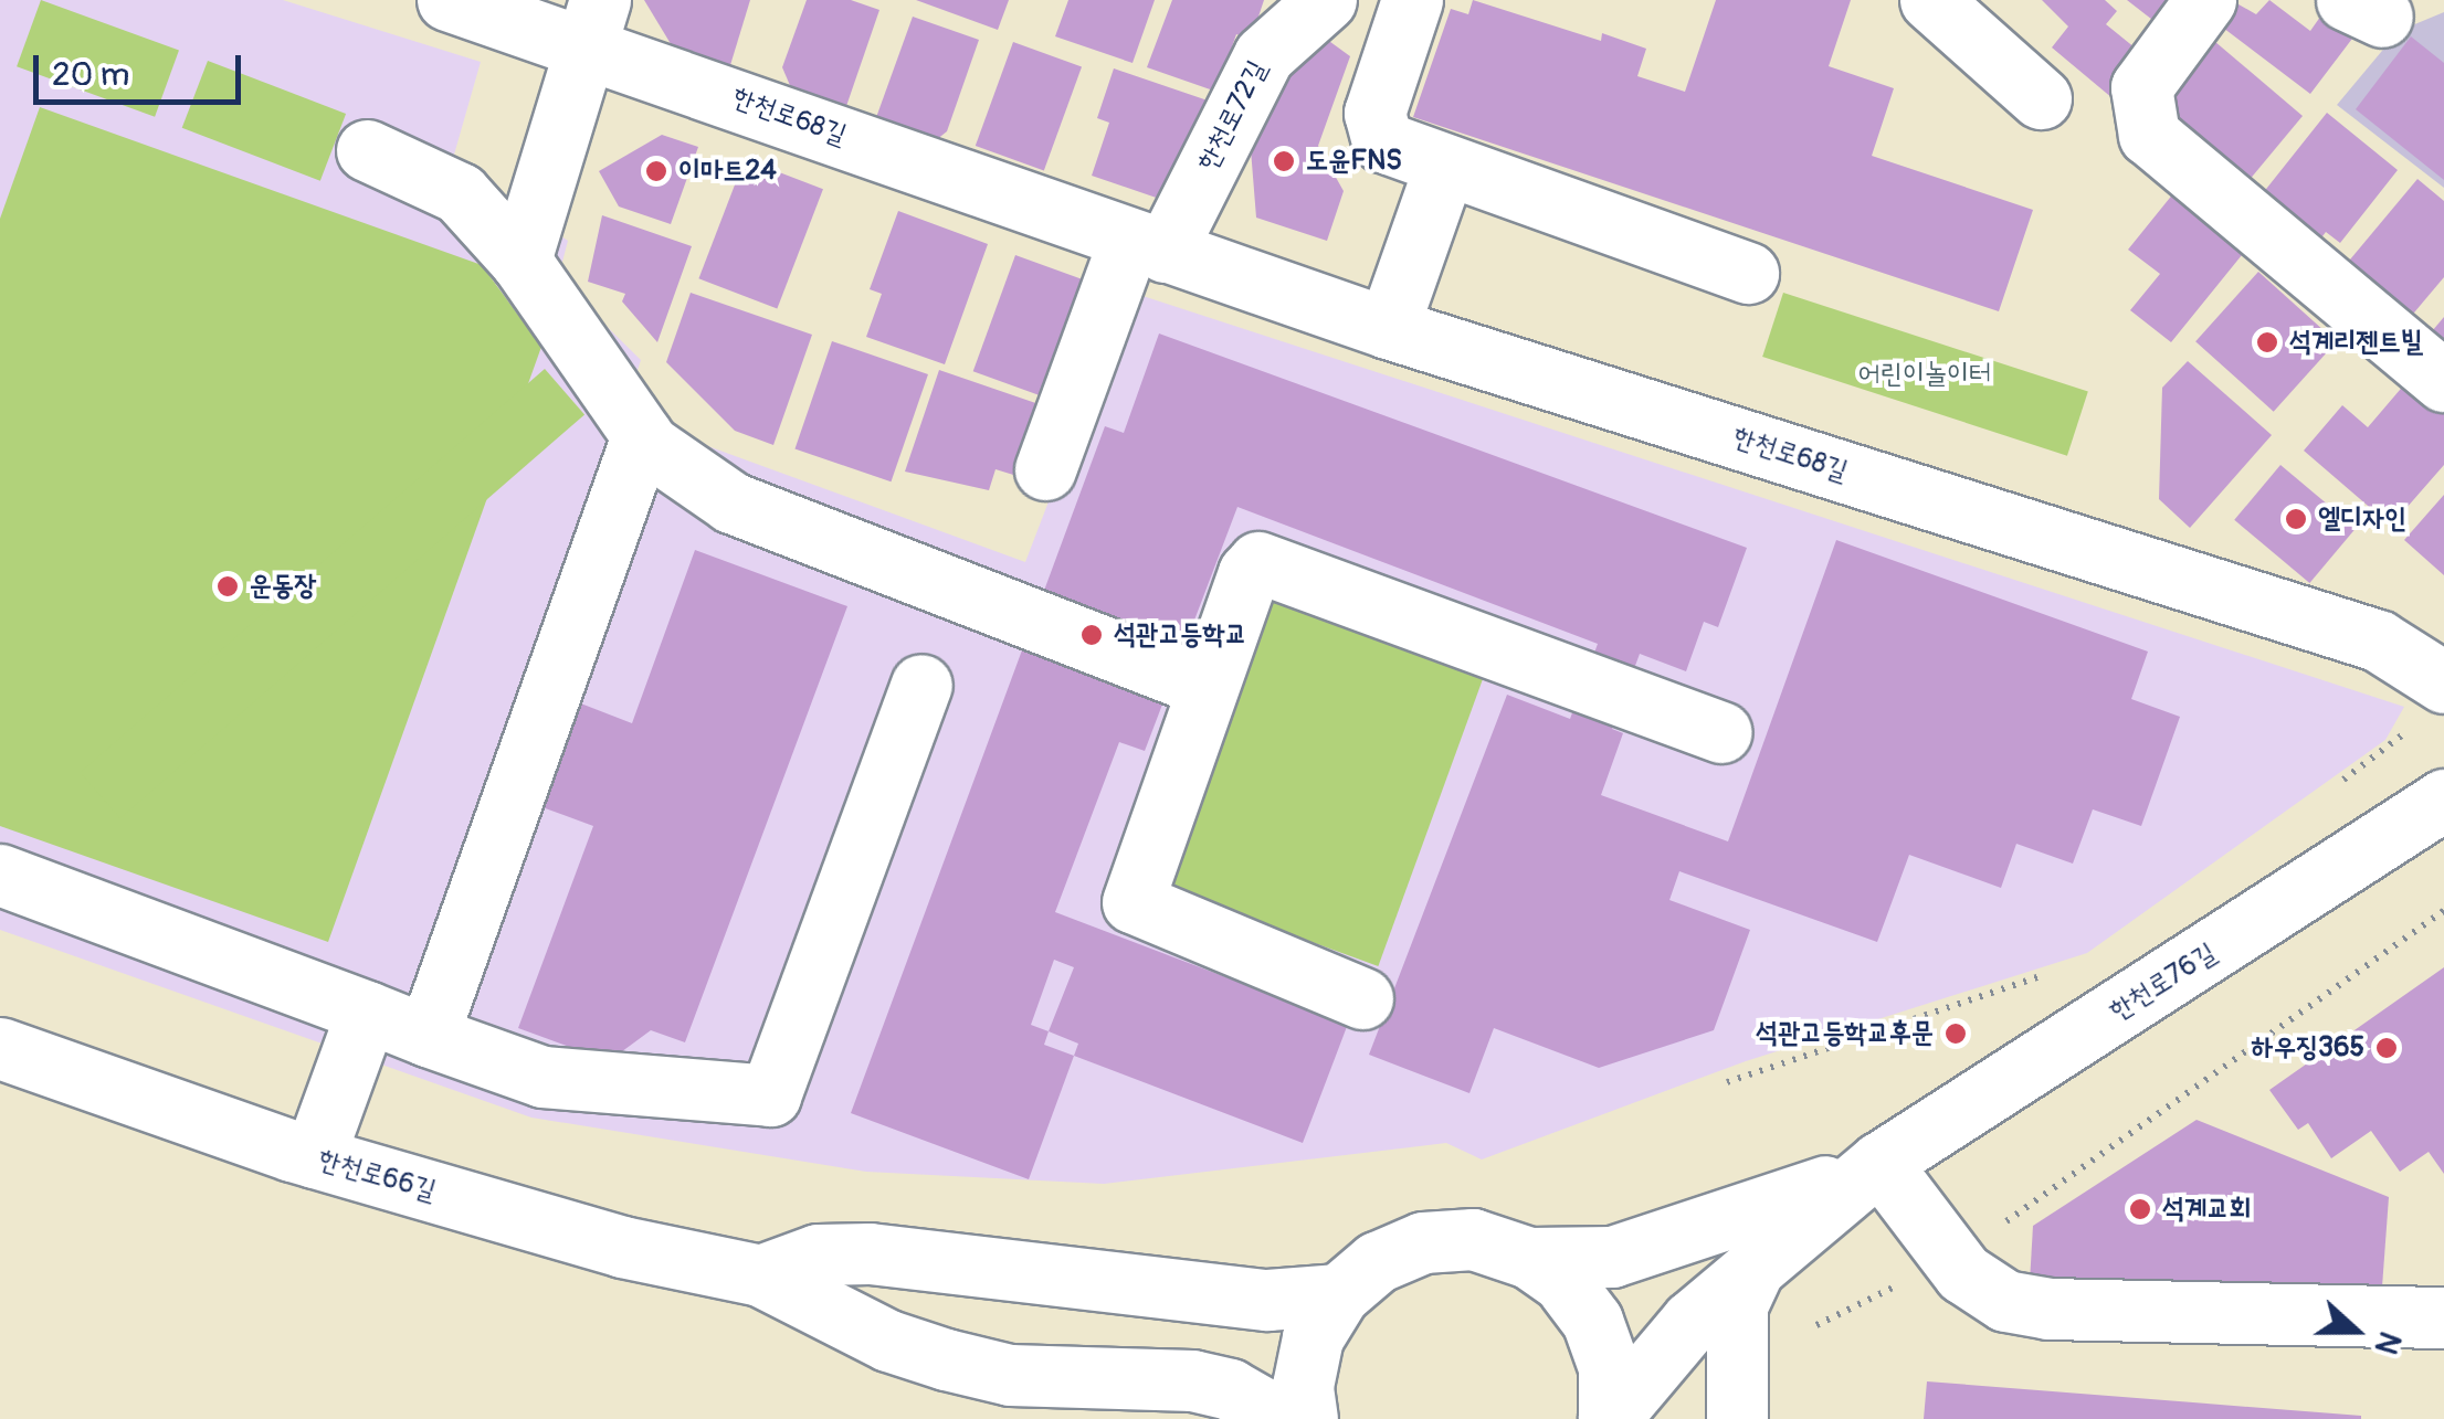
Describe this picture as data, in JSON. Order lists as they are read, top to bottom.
{
  "streets": {
    "street": [
      "한천로72길",
      "한천로68길",
      "한천로76길",
      "한천로66길"
    ]
  },
  "crossings": [
    ["한천로72길", "한천로68길"]
  ],
  "parks": ["어린이놀이터"],
  "places": [
    "도윤FNS",
    "이마트24",
    "석계리젠트빌",
    "엘디자인",
    "운동장",
    "석관고등학교",
    "석관고등학교후문",
    "하우징365",
    "석계교회"
  ],
  "scale_bar": "20 m",
  "north": "right"
}
